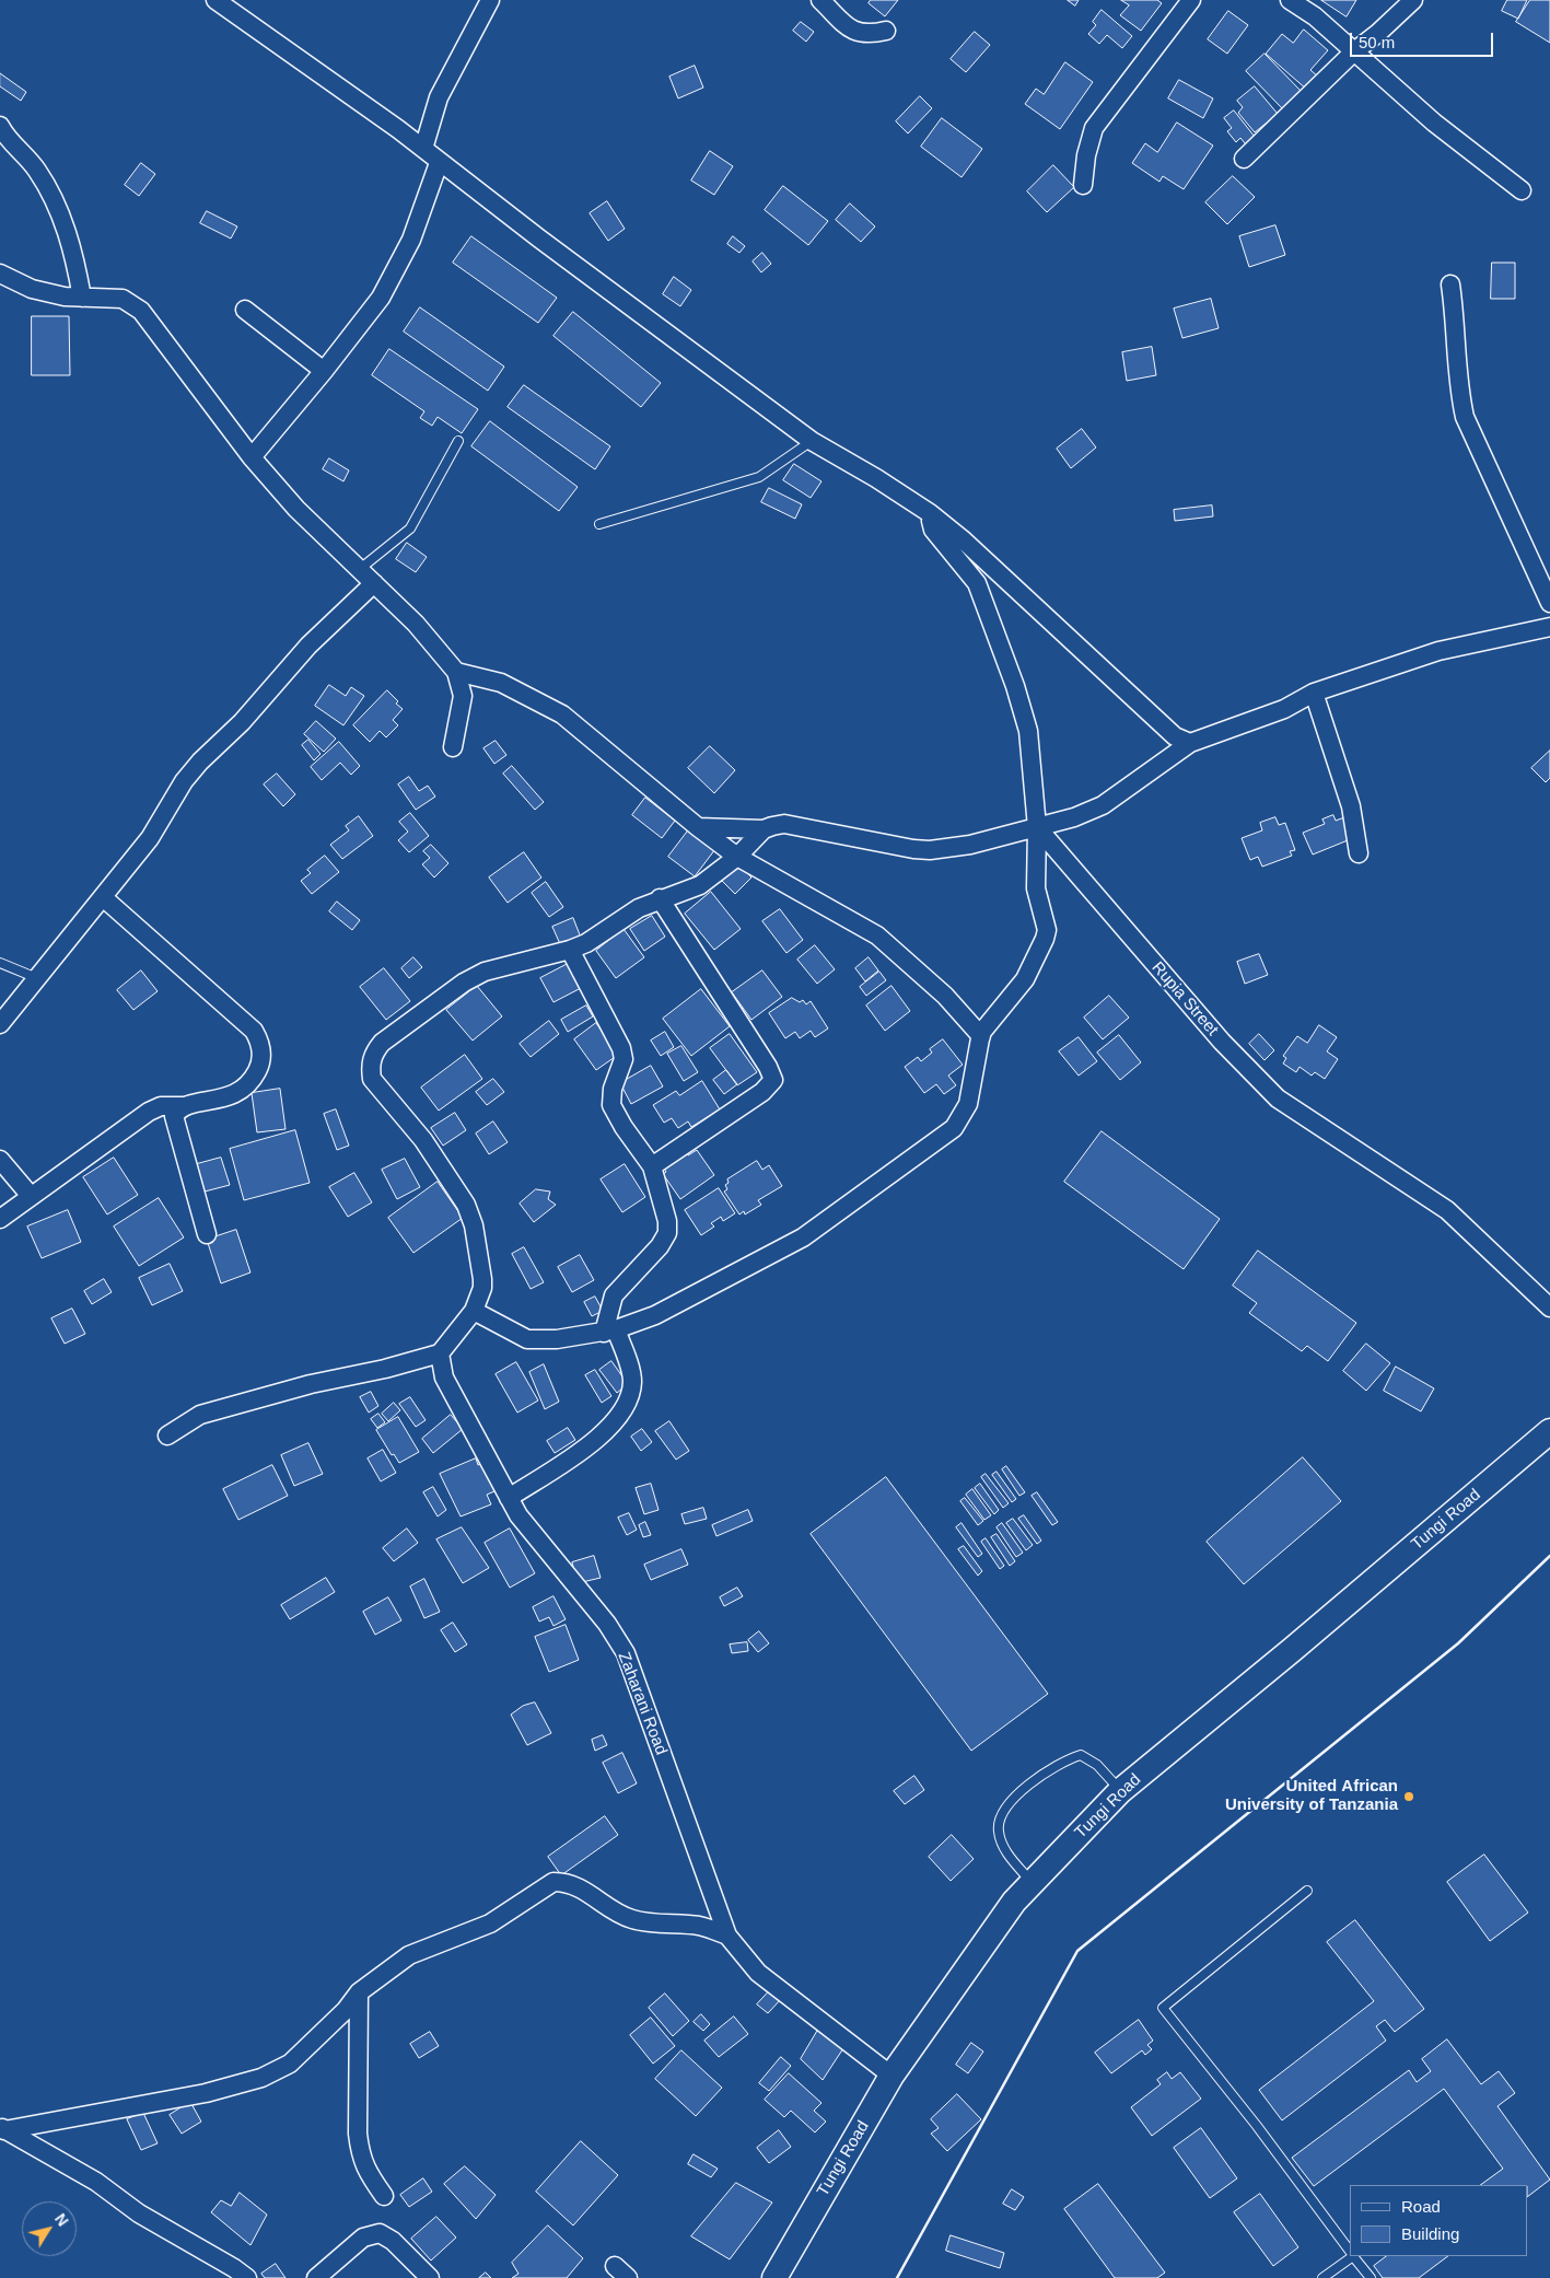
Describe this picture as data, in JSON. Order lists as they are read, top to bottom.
{
  "streets": {
    "main road": ["Tungi Road"],
    "street": ["Rupia Street", "Zaharani Road"]
  },
  "crossings": [
    ["Tungi Road", "Zaharani Road"]
  ],
  "places": ["United African University of Tanzania"],
  "legend": ["Road", "Building"],
  "scale_bar": "50 m",
  "north": "top right"
}
